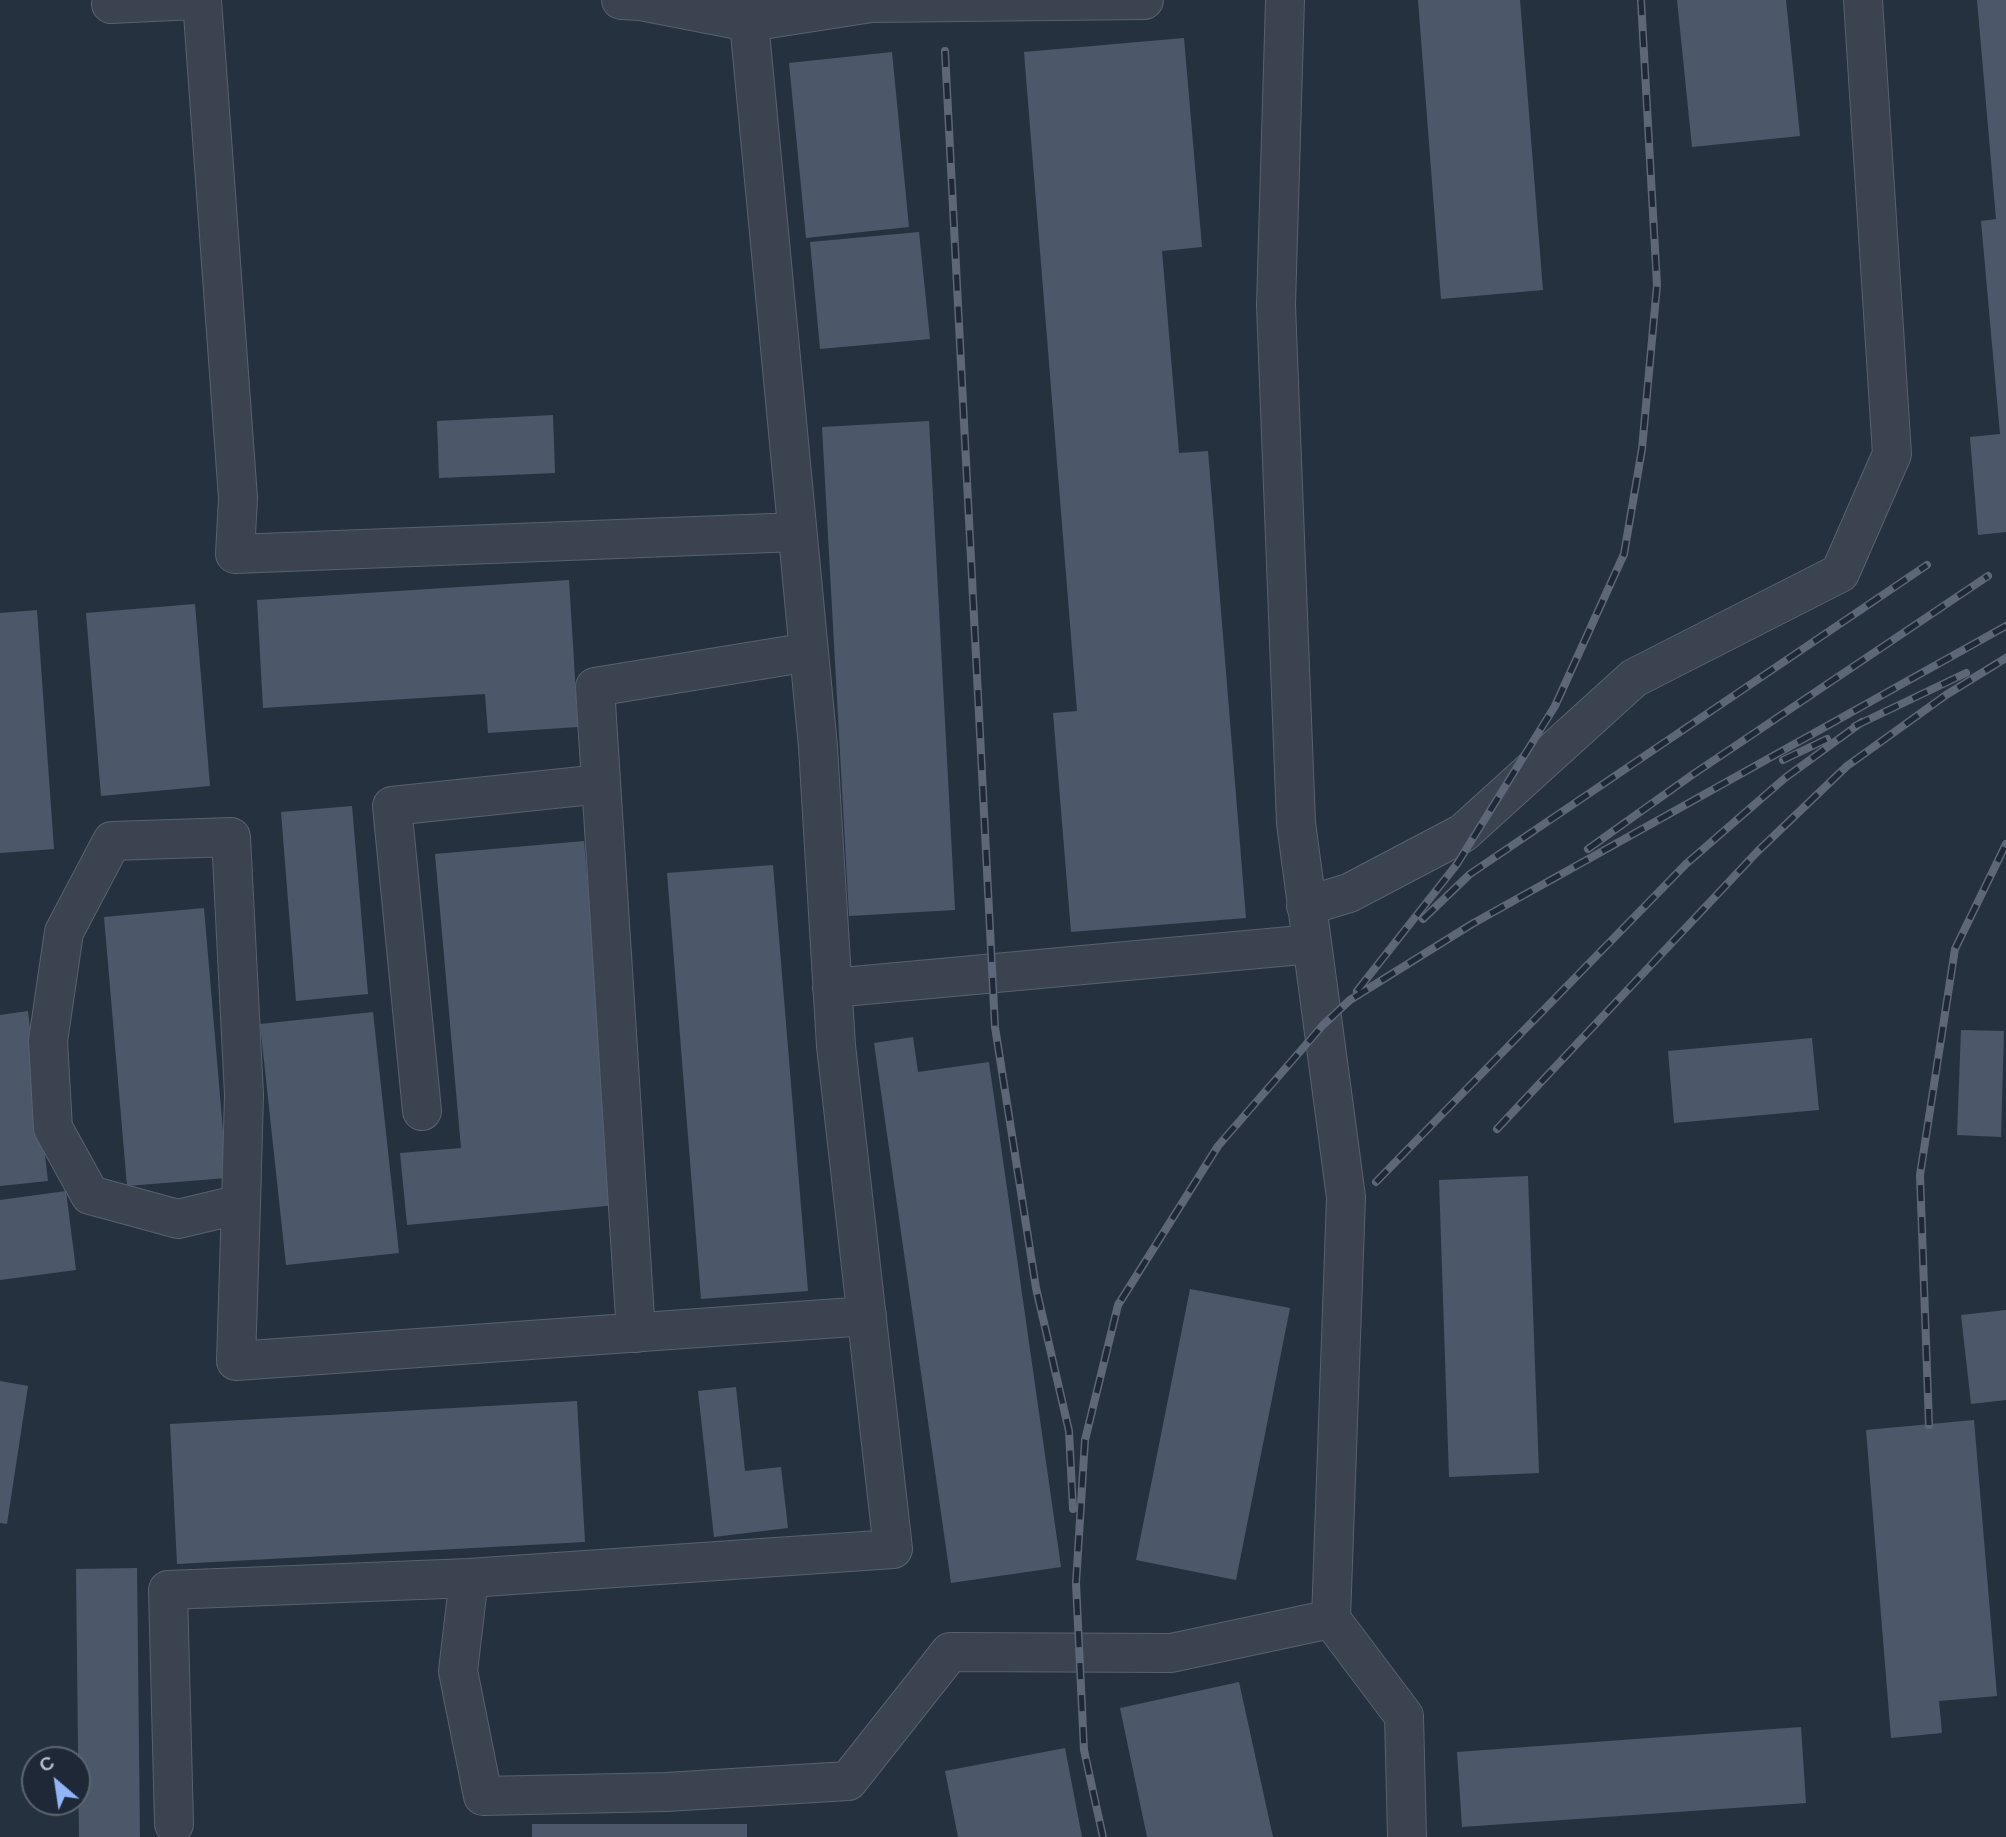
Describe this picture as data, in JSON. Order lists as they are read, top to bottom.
{
  "north": "top left"
}
